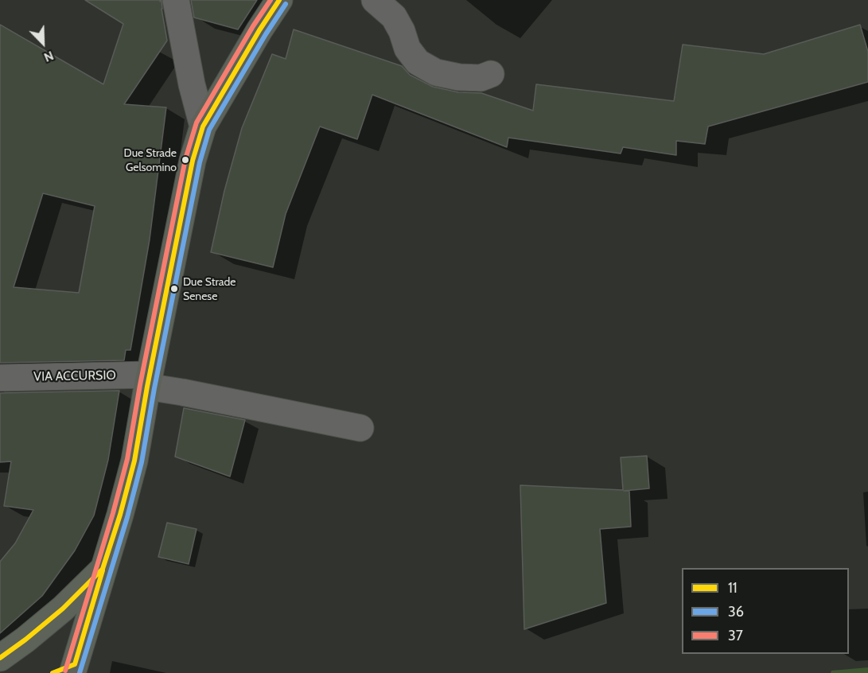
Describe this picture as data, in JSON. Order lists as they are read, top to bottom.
{
  "streets": {
    "street": ["VIA ACCURSIO"]
  },
  "places": ["Due Strade Gelsomino", "Due Strade Senese"],
  "lines": ["transit line 11", "transit line 37", "transit line 36"],
  "legend": ["11", "36", "37"],
  "north": "bottom right"
}
